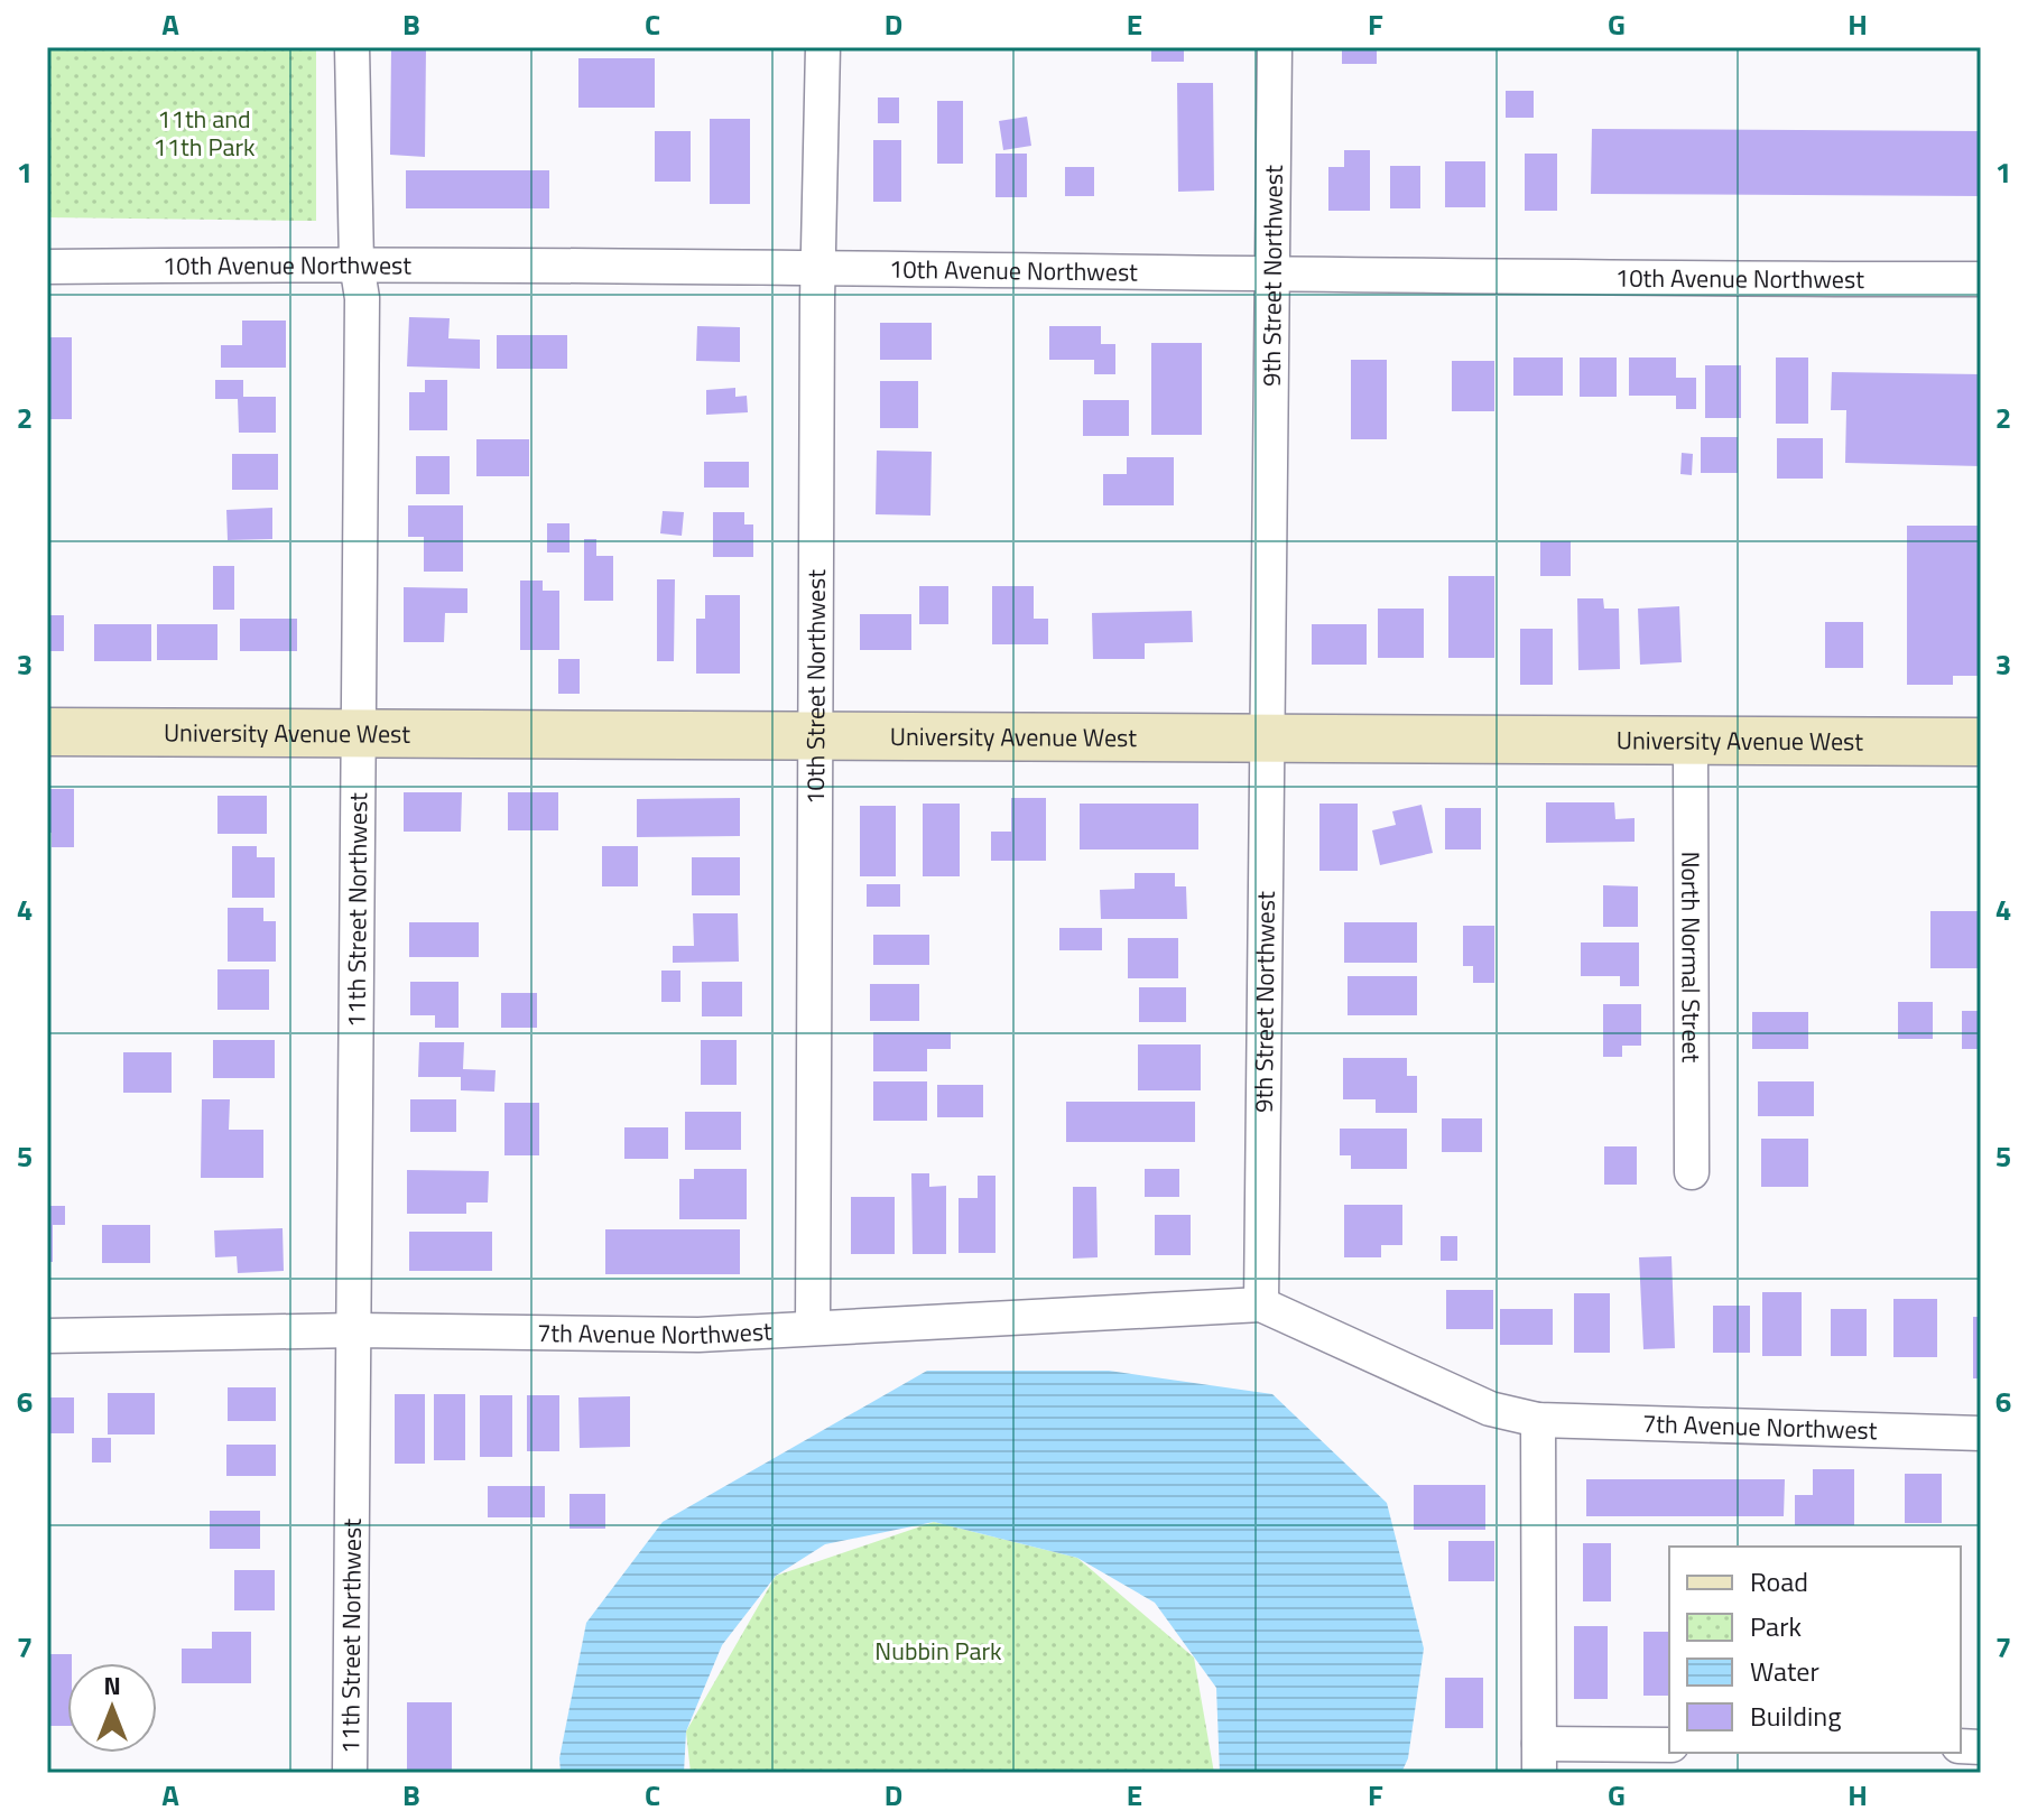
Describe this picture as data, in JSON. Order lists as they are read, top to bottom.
{
  "streets": {
    "street": [
      "10th Avenue Northwest",
      "9th Street Northwest",
      "10th Street Northwest",
      "University Avenue West",
      "11th Street Northwest",
      "North Normal Street",
      "7th Avenue Northwest"
    ]
  },
  "crossings": [
    ["10th Avenue Northwest", "9th Street Northwest"],
    ["10th Avenue Northwest", "10th Street Northwest"],
    ["10th Avenue Northwest", "11th Street Northwest"],
    ["9th Street Northwest", "University Avenue West"],
    ["9th Street Northwest", "7th Avenue Northwest"],
    ["10th Street Northwest", "University Avenue West"],
    ["10th Street Northwest", "7th Avenue Northwest"],
    ["University Avenue West", "11th Street Northwest"],
    ["University Avenue West", "North Normal Street"],
    ["11th Street Northwest", "7th Avenue Northwest"]
  ],
  "parks": ["11th and 11th Park", "Nubbin Park"],
  "legend": [
    "Road",
    "Park",
    "Water",
    "Building"
  ],
  "north": "top",
  "grid": {
    "columns": [
      "A",
      "B",
      "C",
      "D",
      "E",
      "F",
      "G",
      "H"
    ],
    "rows": [
      "1",
      "2",
      "3",
      "4",
      "5",
      "6",
      "7"
    ]
  }
}
